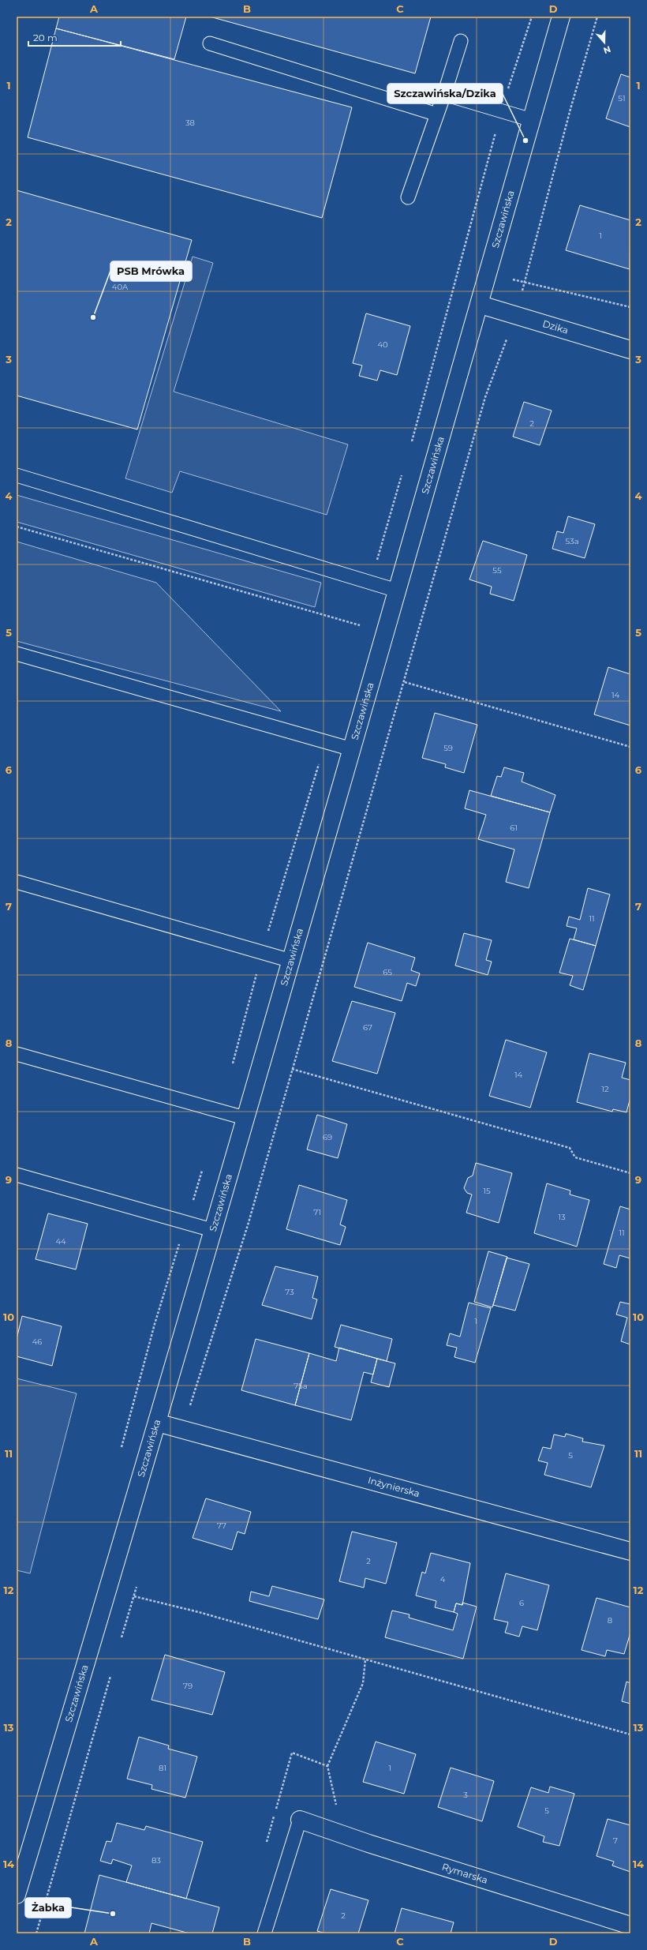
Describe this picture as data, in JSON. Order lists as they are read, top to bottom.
{
  "streets": {
    "street": [
      "Szczawińska",
      "Dzika",
      "Inżynierska",
      "Rymarska"
    ]
  },
  "crossings": [
    ["Szczawińska", "Dzika"],
    ["Szczawińska", "Inżynierska"]
  ],
  "places": ["Szczawińska/Dzika", "PSB Mrówka", "Żabka"],
  "house_numbers": [
    "51",
    "38",
    "1",
    "40A",
    "40",
    "2",
    "53a",
    "55",
    "14",
    "59",
    "61",
    "11",
    "65",
    "67",
    "14",
    "12",
    "69",
    "15",
    "71",
    "13",
    "11",
    "44",
    "73",
    "1",
    "46",
    "75a",
    "5",
    "77",
    "2",
    "4",
    "6",
    "8",
    "79",
    "81",
    "1",
    "3",
    "5",
    "7",
    "83",
    "2"
  ],
  "scale_bar": "20 m",
  "north": "bottom",
  "grid": {
    "columns": [
      "A",
      "B",
      "C",
      "D"
    ],
    "rows": [
      "1",
      "2",
      "3",
      "4",
      "5",
      "6",
      "7",
      "8",
      "9",
      "10",
      "11",
      "12",
      "13",
      "14"
    ]
  }
}
